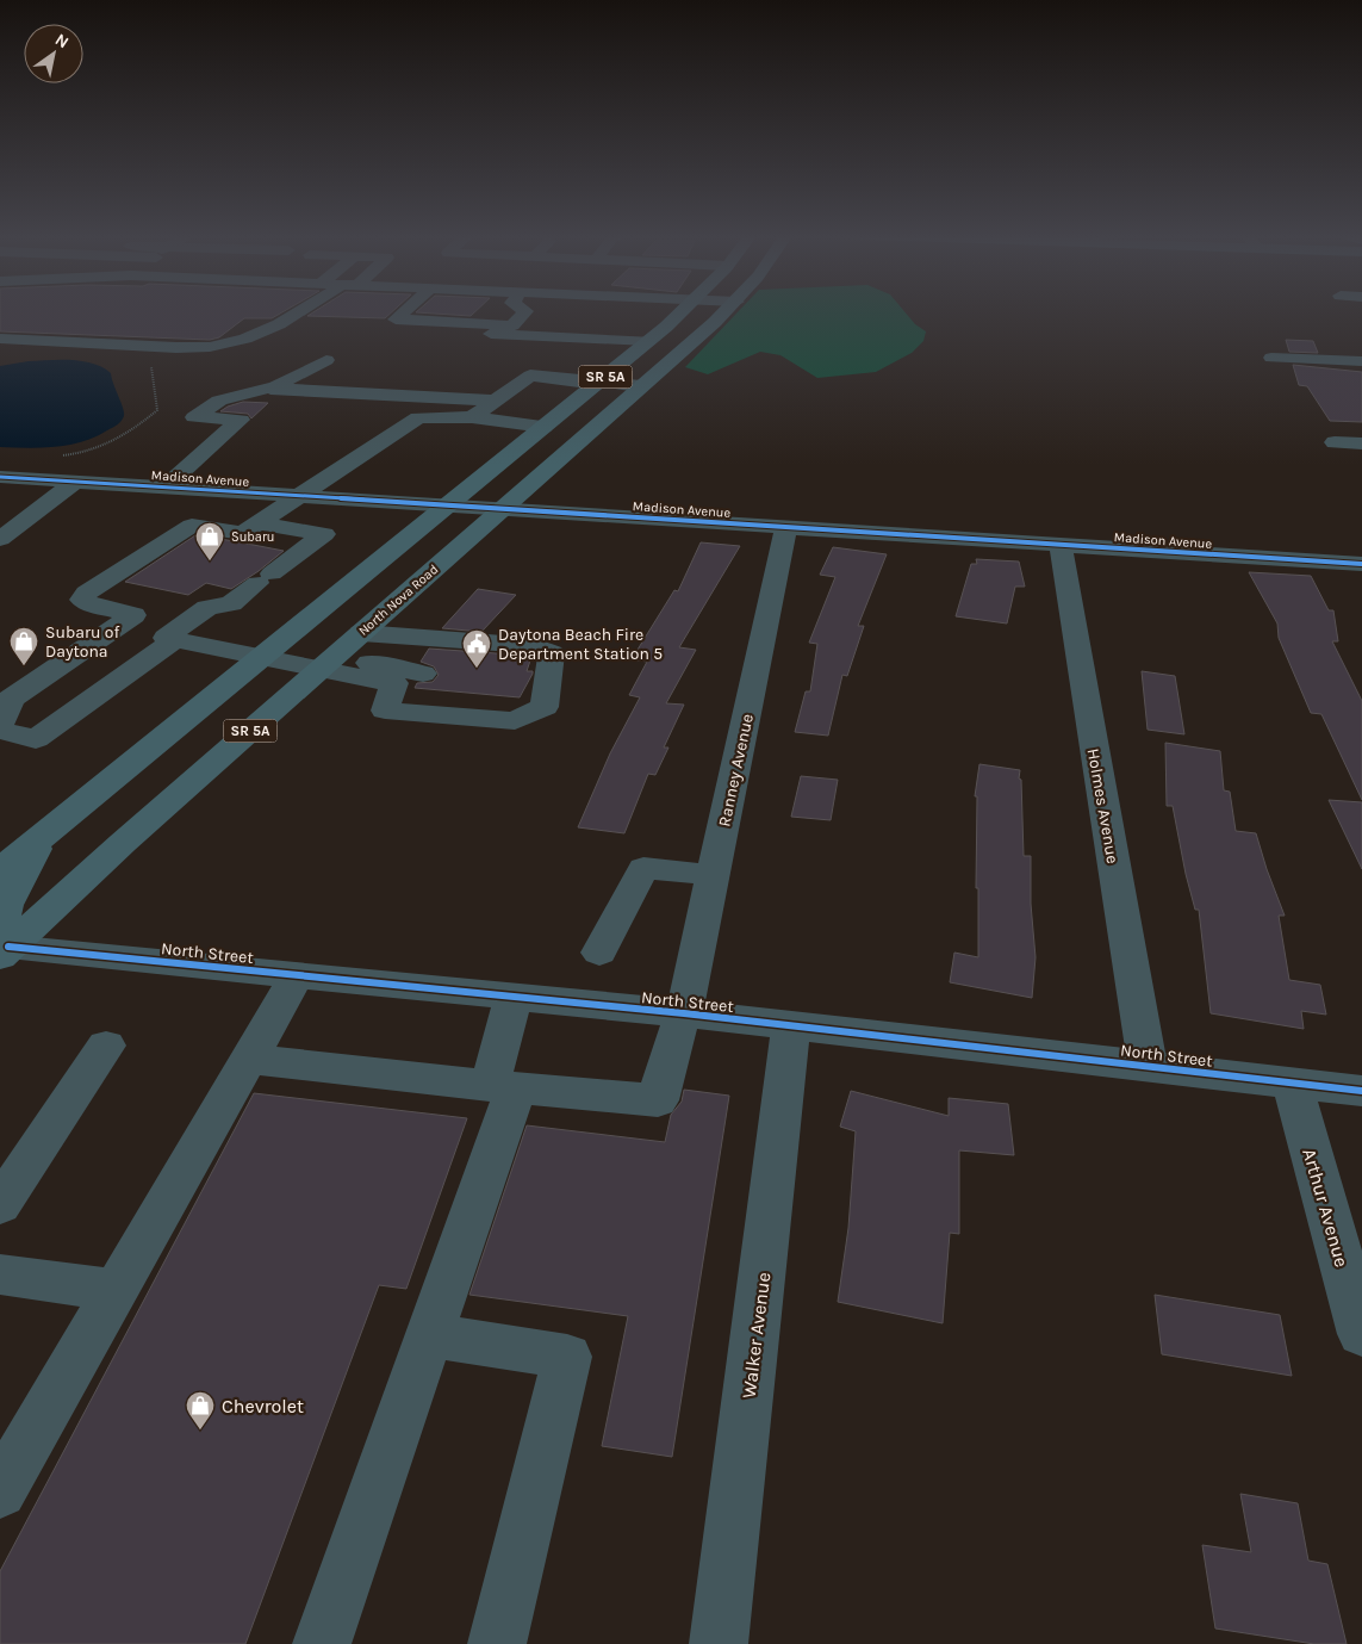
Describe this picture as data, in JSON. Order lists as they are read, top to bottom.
{
  "streets": {
    "main road": ["SR 5A", "North Nova Road"],
    "street": [
      "Madison Avenue",
      "Ranney Avenue",
      "Holmes Avenue",
      "North Street",
      "Arthur Avenue",
      "Walker Avenue"
    ]
  },
  "crossings": [
    ["SR 5A", "Madison Avenue"],
    ["Madison Avenue", "North Nova Road"],
    ["Madison Avenue", "Ranney Avenue"],
    ["Madison Avenue", "Holmes Avenue"],
    ["North Nova Road", "North Street"],
    ["Ranney Avenue", "North Street"],
    ["Holmes Avenue", "North Street"],
    ["North Street", "Arthur Avenue"],
    ["North Street", "Walker Avenue"]
  ],
  "places": {
    "shop": ["Subaru", "Subaru of Daytona", "Chevrolet"],
    "public building": ["Daytona Beach Fire Department Station 5"]
  },
  "north": "top right"
}
